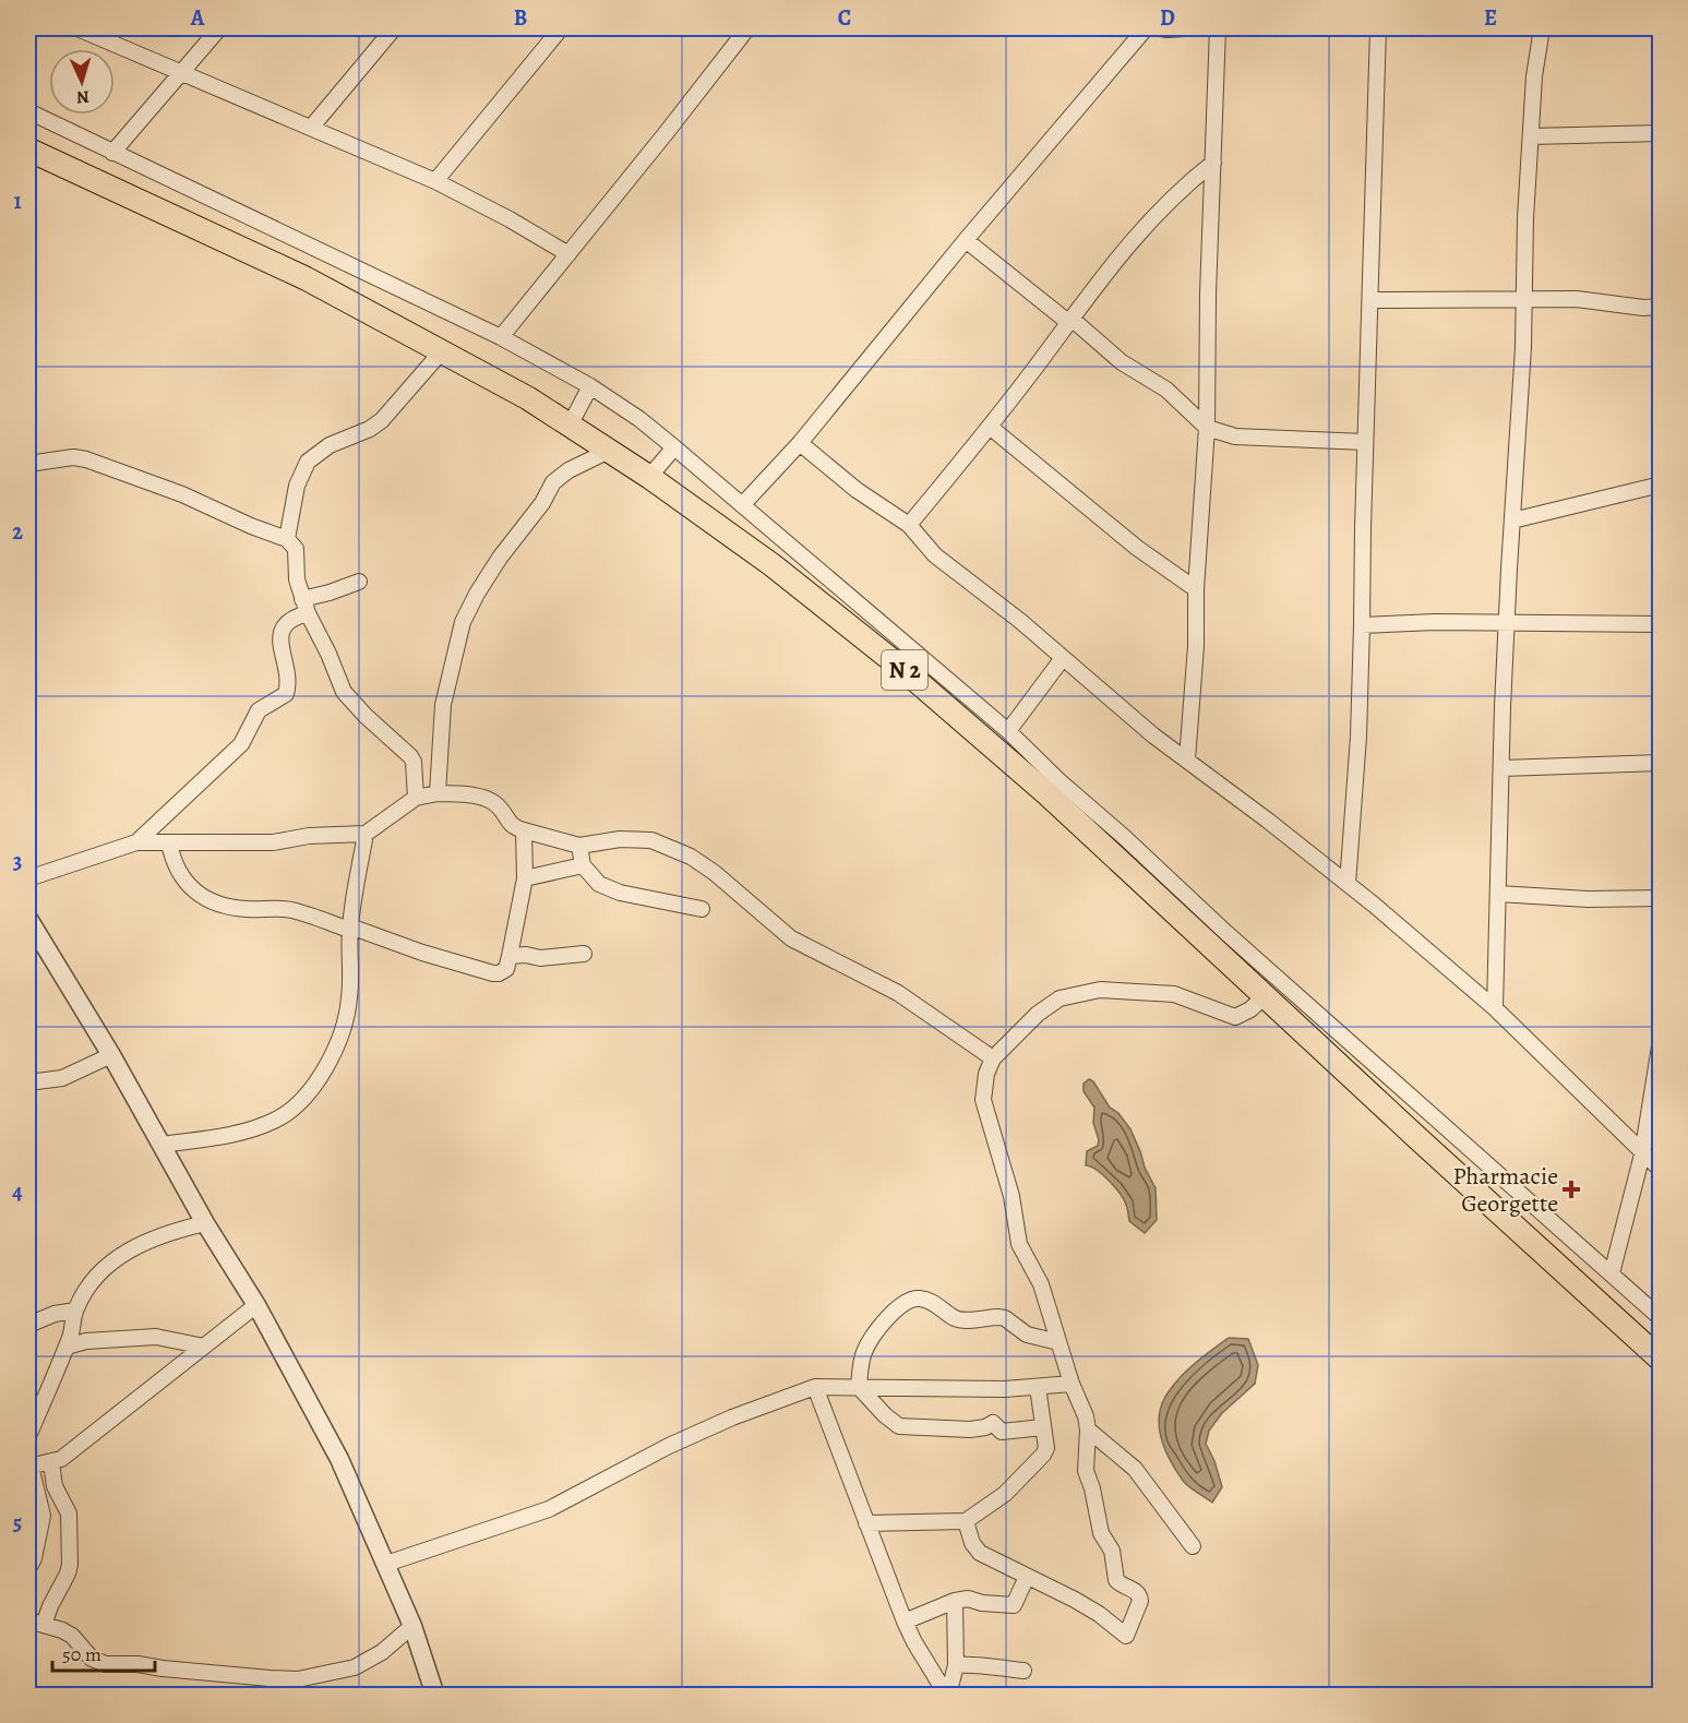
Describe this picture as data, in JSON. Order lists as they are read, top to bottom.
{
  "streets": {
    "main road": ["N 2"]
  },
  "places": {
    "health": ["Pharmacie Georgette"]
  },
  "scale_bar": "50 m",
  "north": "bottom",
  "grid": {
    "columns": [
      "A",
      "B",
      "C",
      "D",
      "E"
    ],
    "rows": [
      "1",
      "2",
      "3",
      "4",
      "5"
    ]
  }
}
